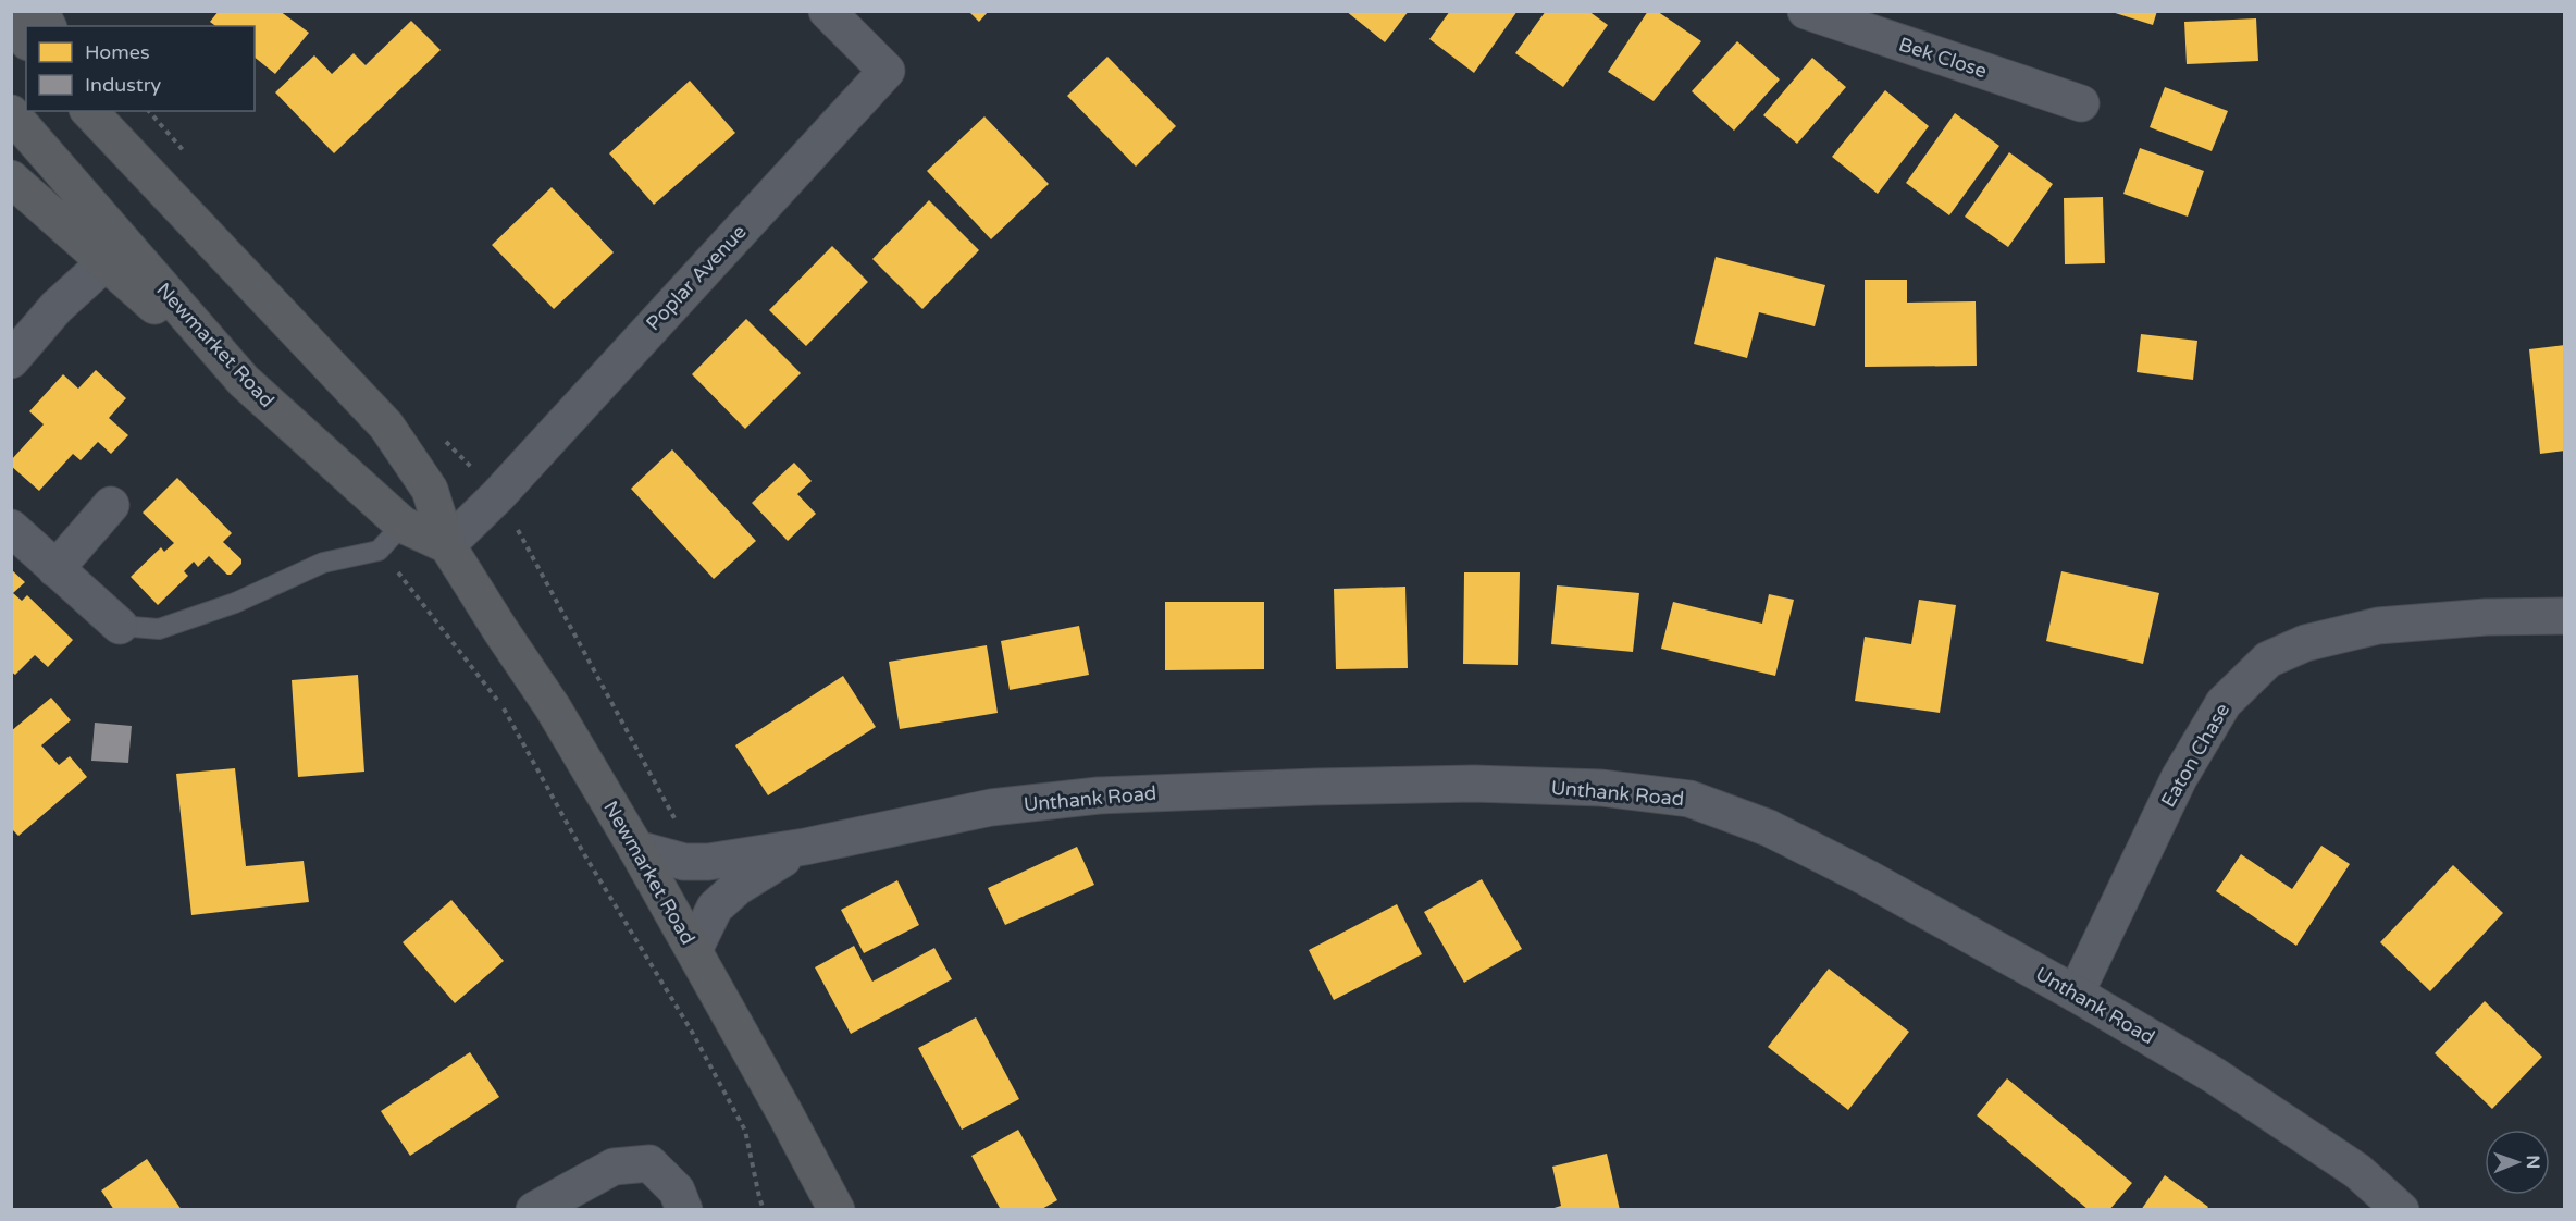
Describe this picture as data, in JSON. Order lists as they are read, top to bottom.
{
  "streets": {
    "highway": ["Newmarket Road"],
    "street": [
      "Bek Close",
      "Poplar Avenue",
      "Eaton Chase",
      "Unthank Road"
    ]
  },
  "crossings": [
    ["Poplar Avenue", "Newmarket Road"],
    ["Newmarket Road", "Unthank Road"],
    ["Eaton Chase", "Unthank Road"]
  ],
  "legend": ["Homes", "Industry"],
  "north": "right"
}
